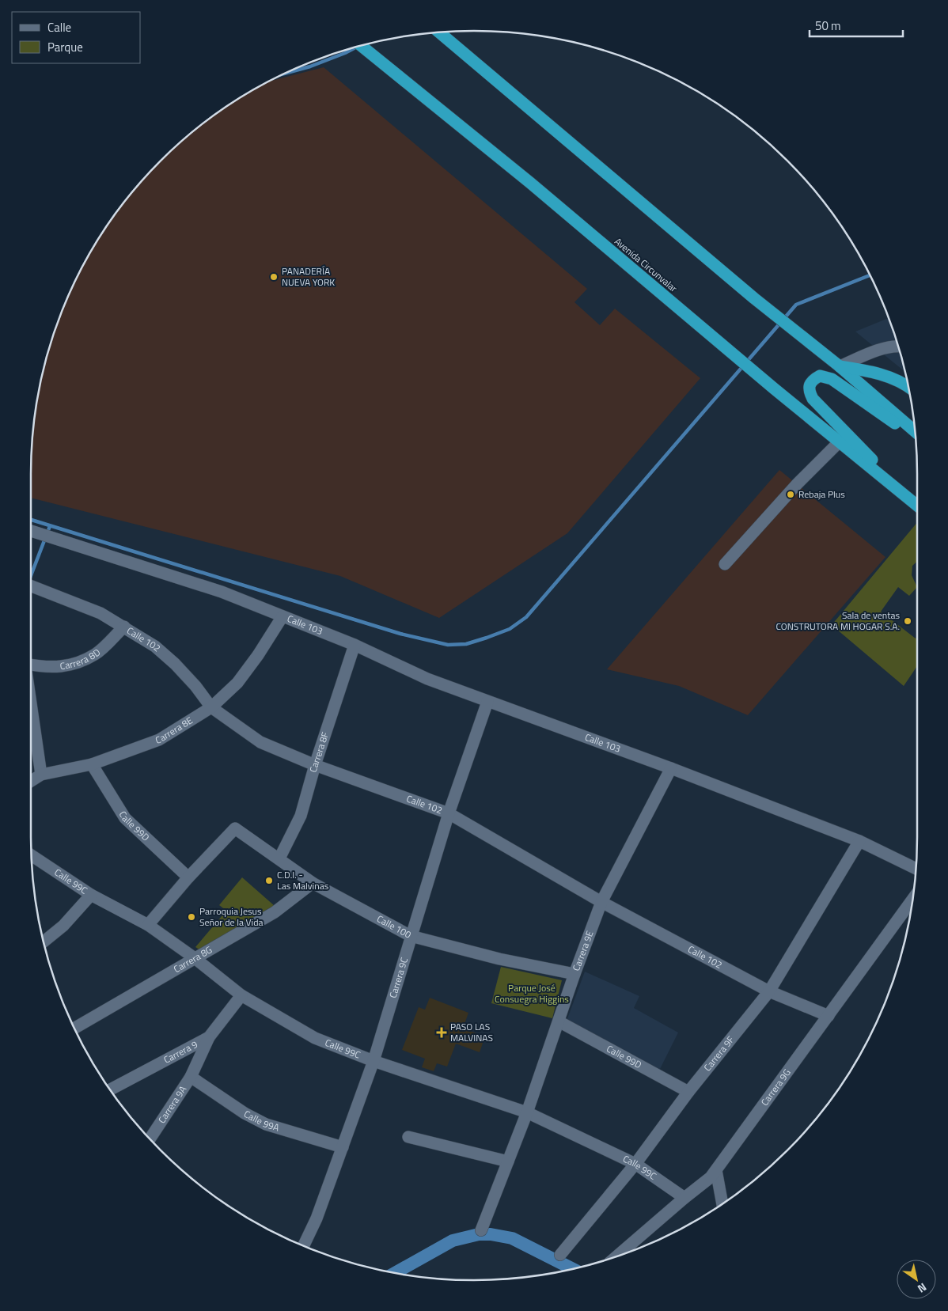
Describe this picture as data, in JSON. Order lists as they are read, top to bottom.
{
  "streets": {
    "highway": ["Avenida Circunvalar"],
    "street": [
      "Calle 103",
      "Calle 102",
      "Carrera 8D",
      "Carrera 8E",
      "Carrera 8F",
      "Calle 99D",
      "Calle 99C",
      "Calle 100",
      "Carrera 9E",
      "Carrera 8G",
      "Carrera 9C",
      "Carrera 9",
      "Carrera 9F",
      "Carrera 9G",
      "Carrera 9A",
      "Calle 99A"
    ]
  },
  "crossings": [
    ["Calle 103", "Carrera 8E"],
    ["Calle 103", "Carrera 8F"],
    ["Calle 103", "Carrera 9E"],
    ["Calle 103", "Carrera 9C"],
    ["Calle 103", "Carrera 9F"],
    ["Calle 102", "Carrera 8D"],
    ["Calle 102", "Carrera 8E"],
    ["Calle 102", "Carrera 8F"],
    ["Calle 102", "Carrera 9E"],
    ["Calle 102", "Carrera 9C"],
    ["Calle 102", "Carrera 9F"],
    ["Calle 102", "Carrera 9G"],
    ["Carrera 8E", "Calle 99D"],
    ["Carrera 8F", "Calle 100"],
    ["Calle 99D", "Calle 100"],
    ["Calle 99D", "Carrera 9E"],
    ["Calle 99D", "Carrera 9F"],
    ["Calle 99C", "Carrera 9E"],
    ["Calle 99C", "Carrera 8G"],
    ["Calle 99C", "Carrera 9C"],
    ["Calle 99C", "Carrera 9"],
    ["Calle 99C", "Carrera 9F"],
    ["Calle 99C", "Carrera 9G"],
    ["Calle 100", "Carrera 9E"],
    ["Calle 100", "Carrera 8G"],
    ["Calle 100", "Carrera 9C"],
    ["Carrera 9C", "Calle 99A"],
    ["Carrera 9", "Carrera 9A"],
    ["Carrera 9A", "Calle 99A"]
  ],
  "parks": ["Parque José Consuegra Higgins"],
  "places": {
    "other": [
      "PANADERÍA NUEVA YORK",
      "Rebaja Plus",
      "Sala de ventas CONSTRUTORA MI HOGAR S.A.",
      "C.D.I. - Las Malvinas",
      "Parroquia Jesus Señor de la Vida"
    ],
    "health": ["PASO LAS MALVINAS"]
  },
  "legend": ["Calle", "Parque"],
  "scale_bar": "50 m",
  "north": "bottom right"
}
